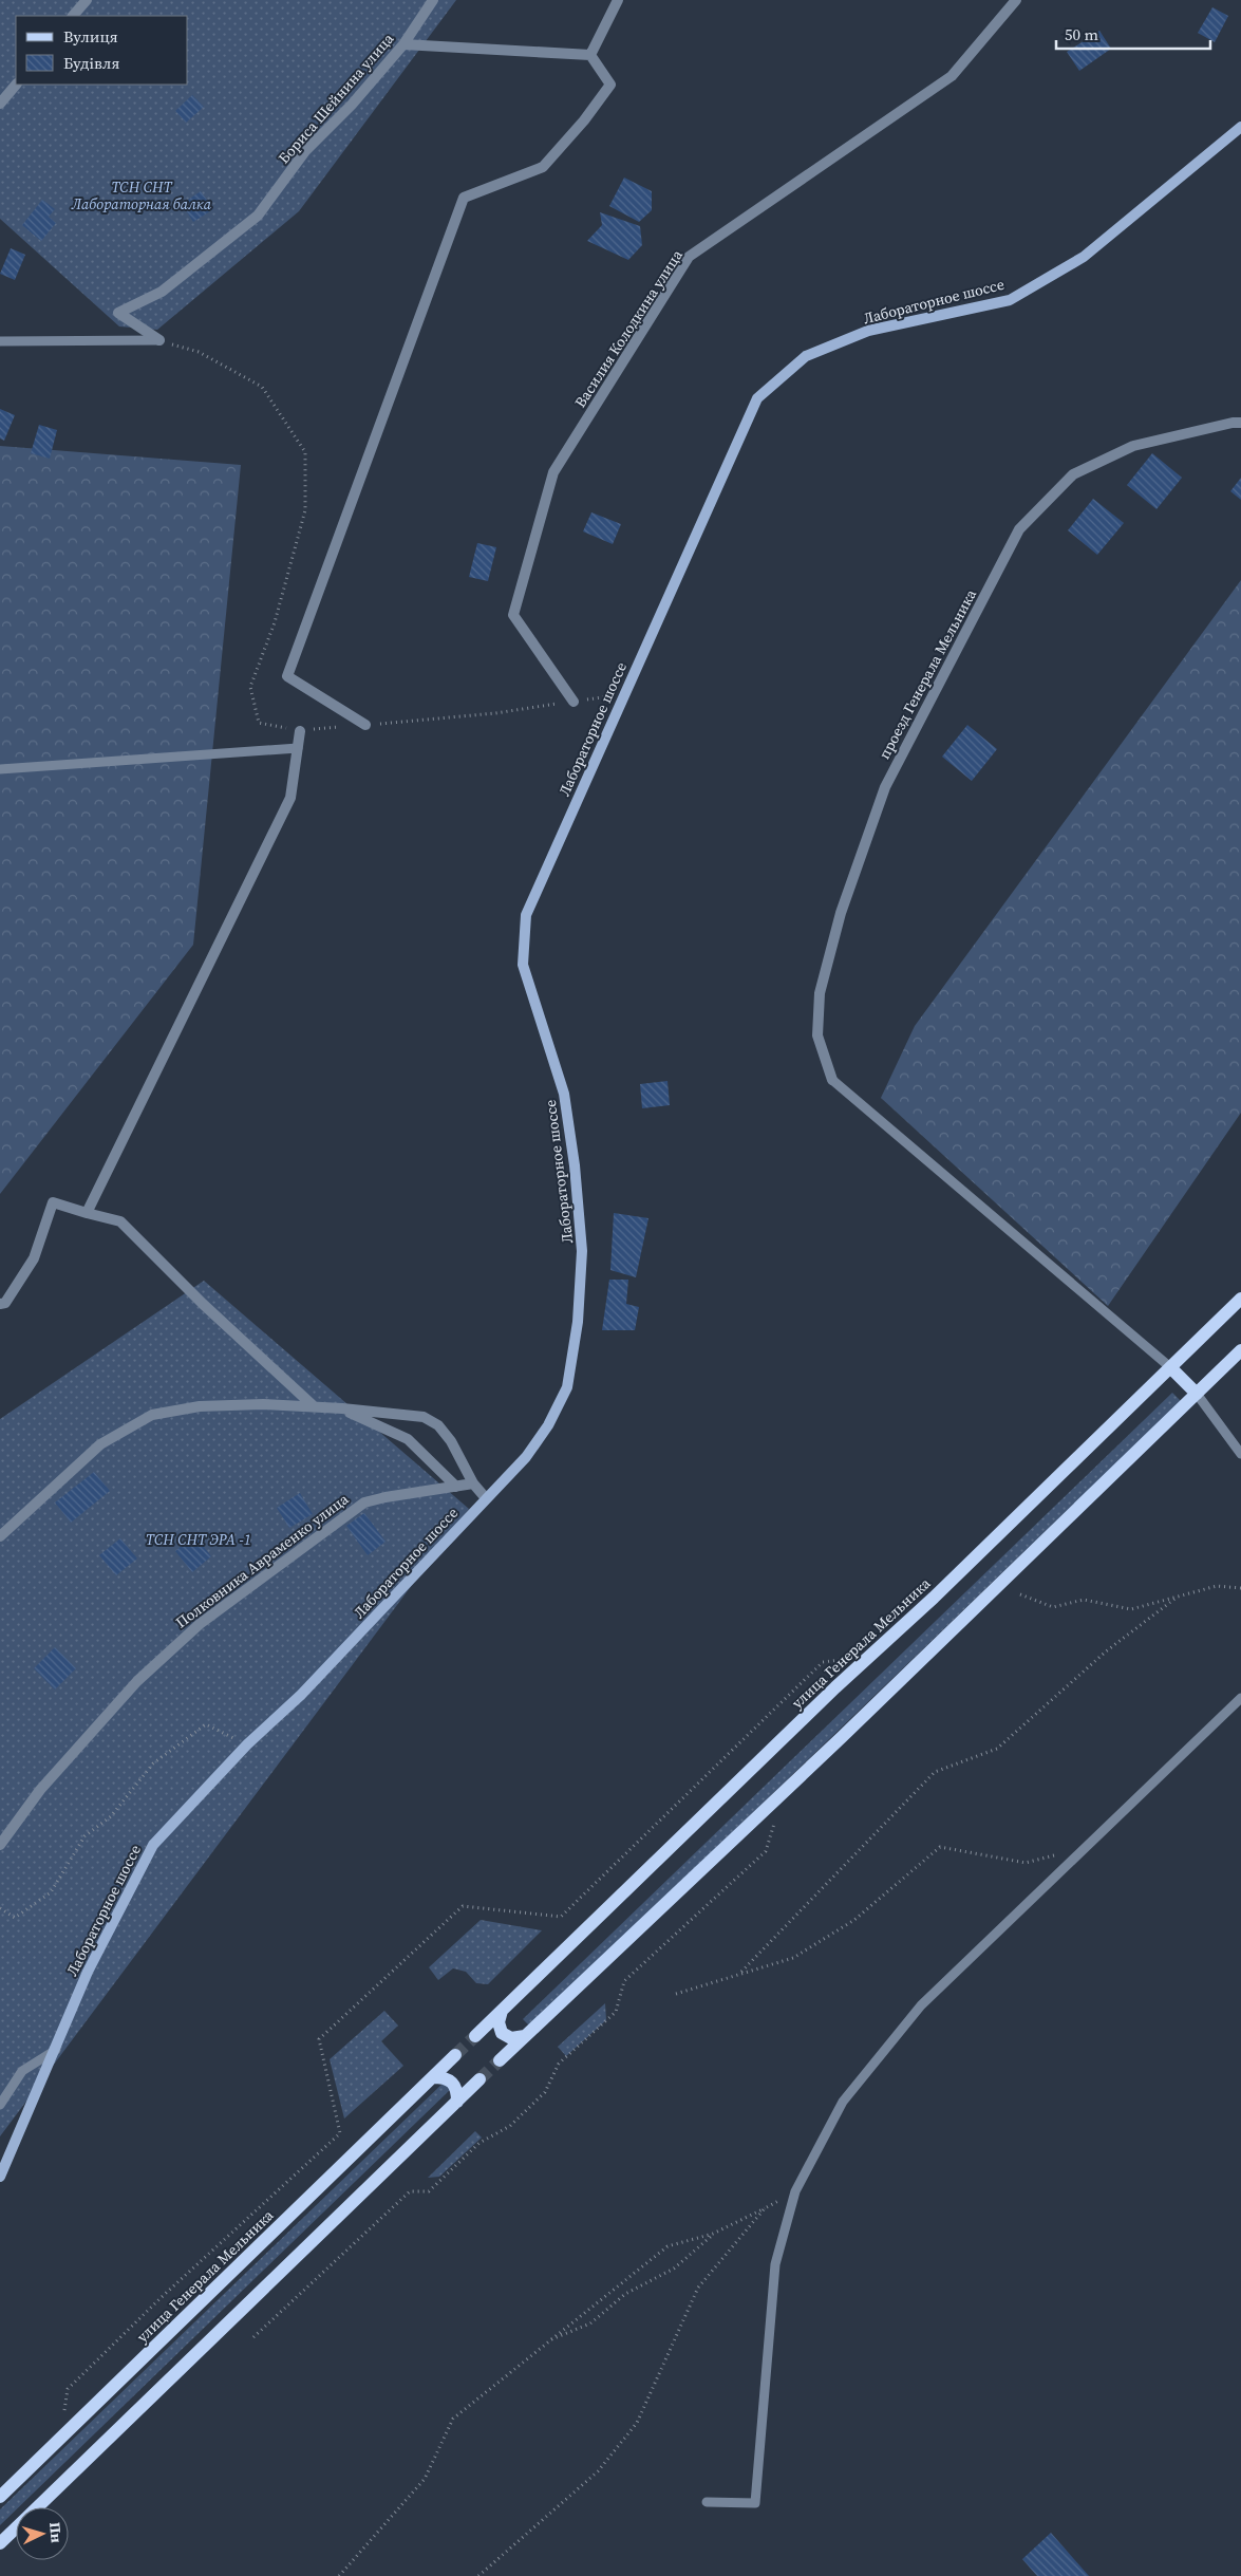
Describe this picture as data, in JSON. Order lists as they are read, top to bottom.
{
  "streets": {
    "main road": ["Лабораторное шоссе", "улица Генерала Мельника"],
    "street": [
      "Бориса Шейнина улица",
      "Василия Колодкина улица",
      "проезд Генерала Мельника",
      "Полковника Авраменко улица"
    ]
  },
  "parks": ["ТСН СНТ Лабораторная балка", "ТСН СНТ ЭРА -1"],
  "legend": ["Вулиця", "Будівля"],
  "scale_bar": "50 m",
  "north": "right"
}
